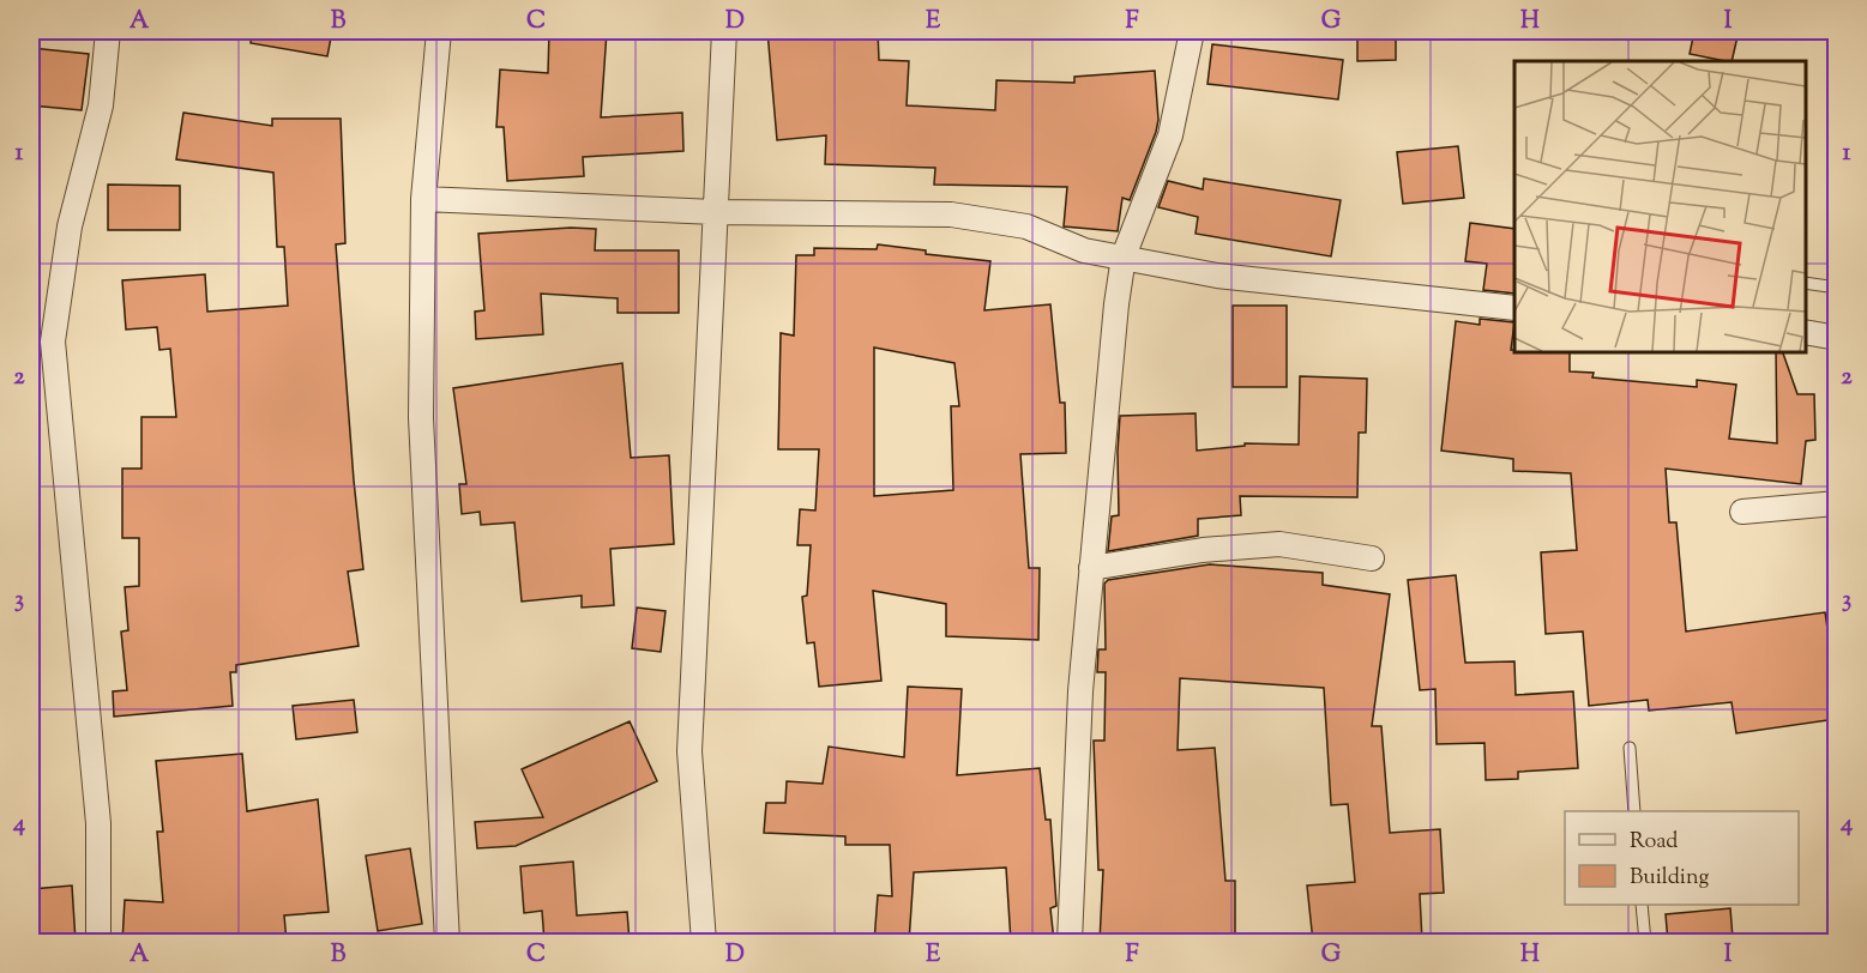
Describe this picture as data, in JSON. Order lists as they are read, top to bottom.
{
  "legend": ["Road", "Building"],
  "grid": {
    "columns": [
      "A",
      "B",
      "C",
      "D",
      "E",
      "F",
      "G",
      "H",
      "I"
    ],
    "rows": [
      "1",
      "2",
      "3",
      "4"
    ]
  }
}
